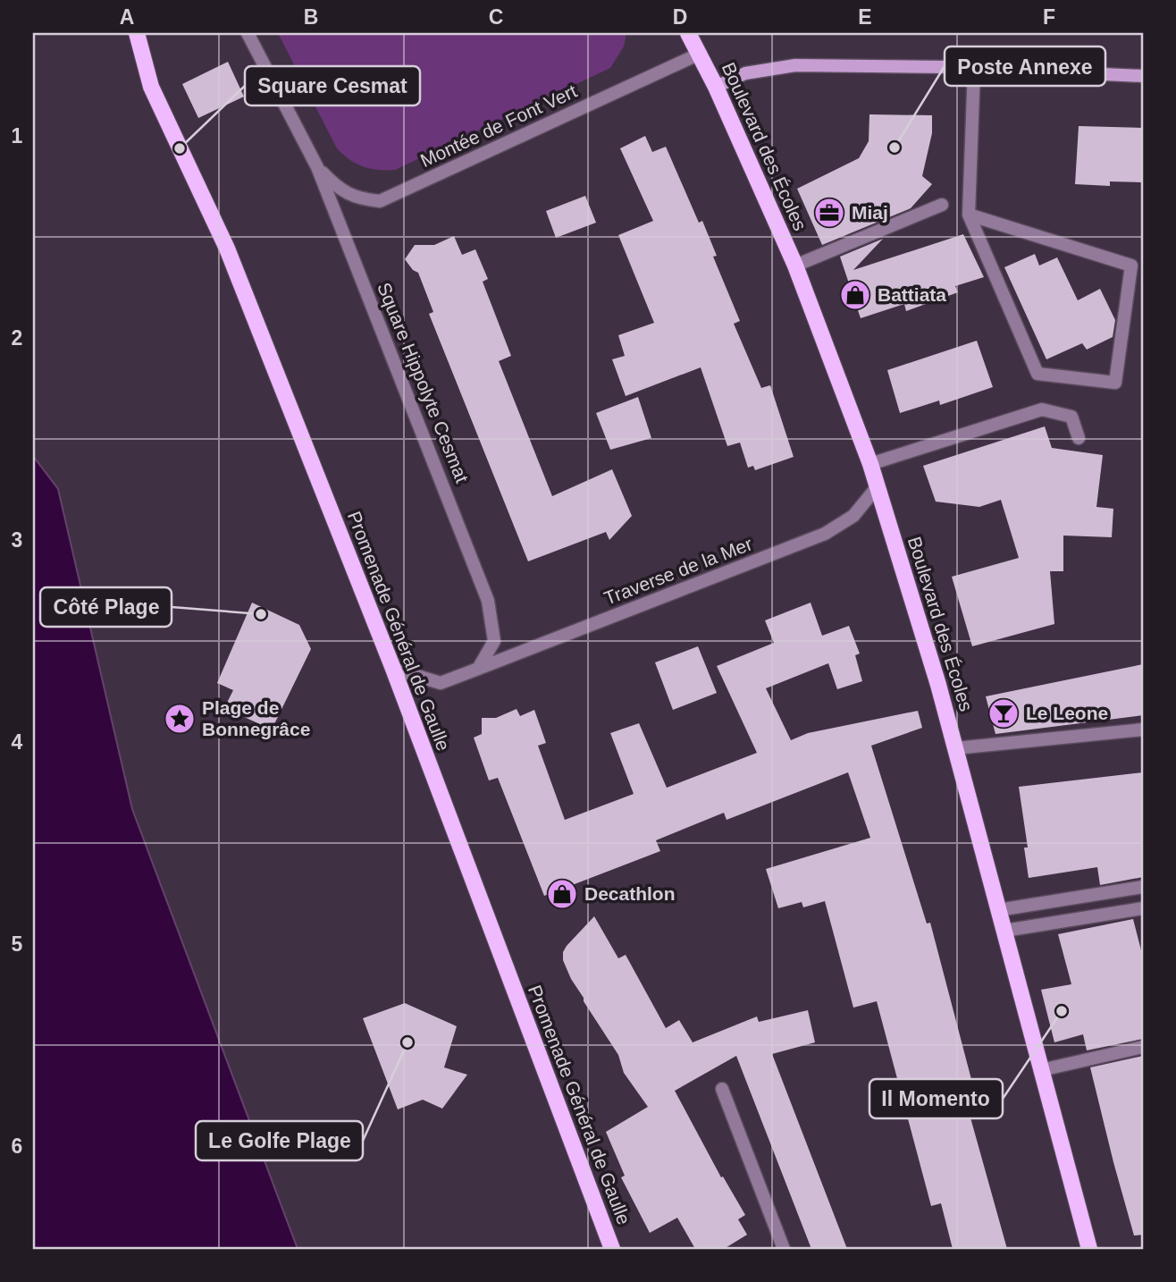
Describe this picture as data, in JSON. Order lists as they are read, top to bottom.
{
  "streets": {
    "main road": ["Boulevard des Écoles", "Promenade Général de Gaulle"],
    "street": ["Montée de Font Vert", "Square Hippolyte Cesmat", "Traverse de la Mer"]
  },
  "crossings": [
    ["Montée de Font Vert", "Boulevard des Écoles"],
    ["Montée de Font Vert", "Square Hippolyte Cesmat"],
    ["Boulevard des Écoles", "Traverse de la Mer"],
    ["Square Hippolyte Cesmat", "Traverse de la Mer"]
  ],
  "places": {
    "other": [
      "Poste Annexe",
      "Square Cesmat",
      "Côté Plage",
      "Il Momento",
      "Le Golfe Plage"
    ],
    "office": ["Miaj"],
    "shop": ["Battiata", "Decathlon"],
    "bar": ["Le Leone"],
    "place": ["Plage de Bonnegrâce"]
  },
  "grid": {
    "columns": [
      "A",
      "B",
      "C",
      "D",
      "E",
      "F"
    ],
    "rows": [
      "1",
      "2",
      "3",
      "4",
      "5",
      "6"
    ]
  }
}
